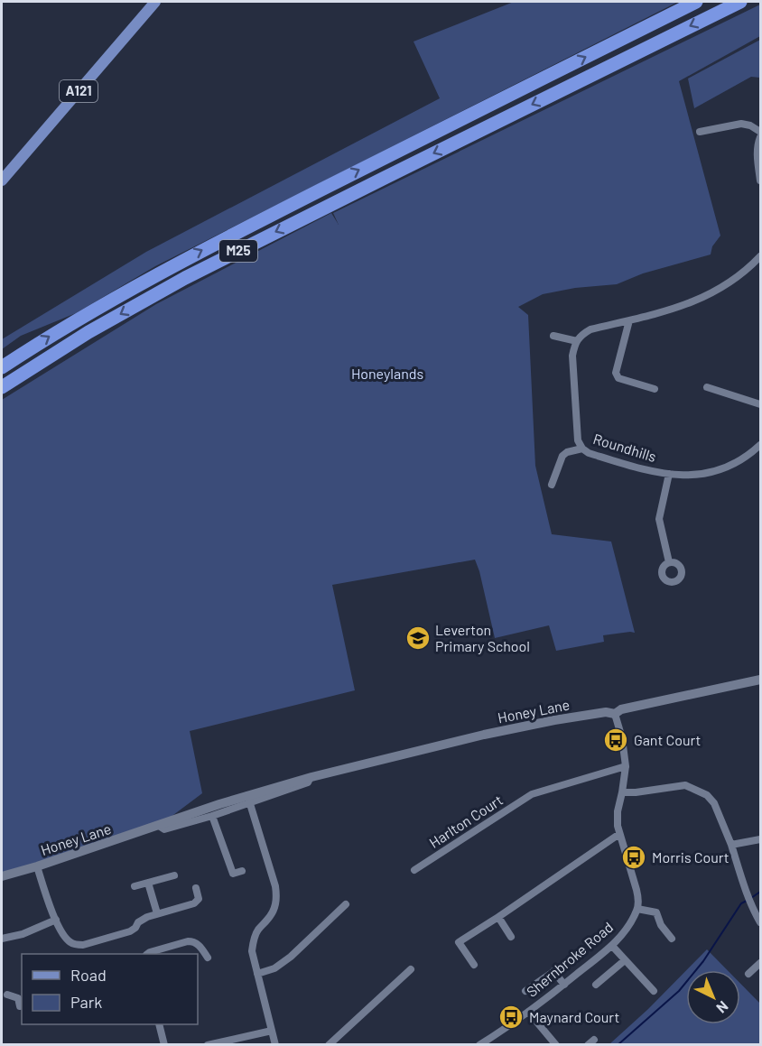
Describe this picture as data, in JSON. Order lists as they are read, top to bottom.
{
  "streets": {
    "highway": ["M25"],
    "main road": ["A121"],
    "street": [
      "Roundhills",
      "Honey Lane",
      "Harlton Court",
      "Shernbroke Road"
    ]
  },
  "parks": ["Honeylands"],
  "places": {
    "school or university": ["Leverton Primary School"],
    "bus stop": ["Gant Court", "Morris Court", "Maynard Court"]
  },
  "legend": ["Road", "Park"],
  "north": "bottom right"
}
